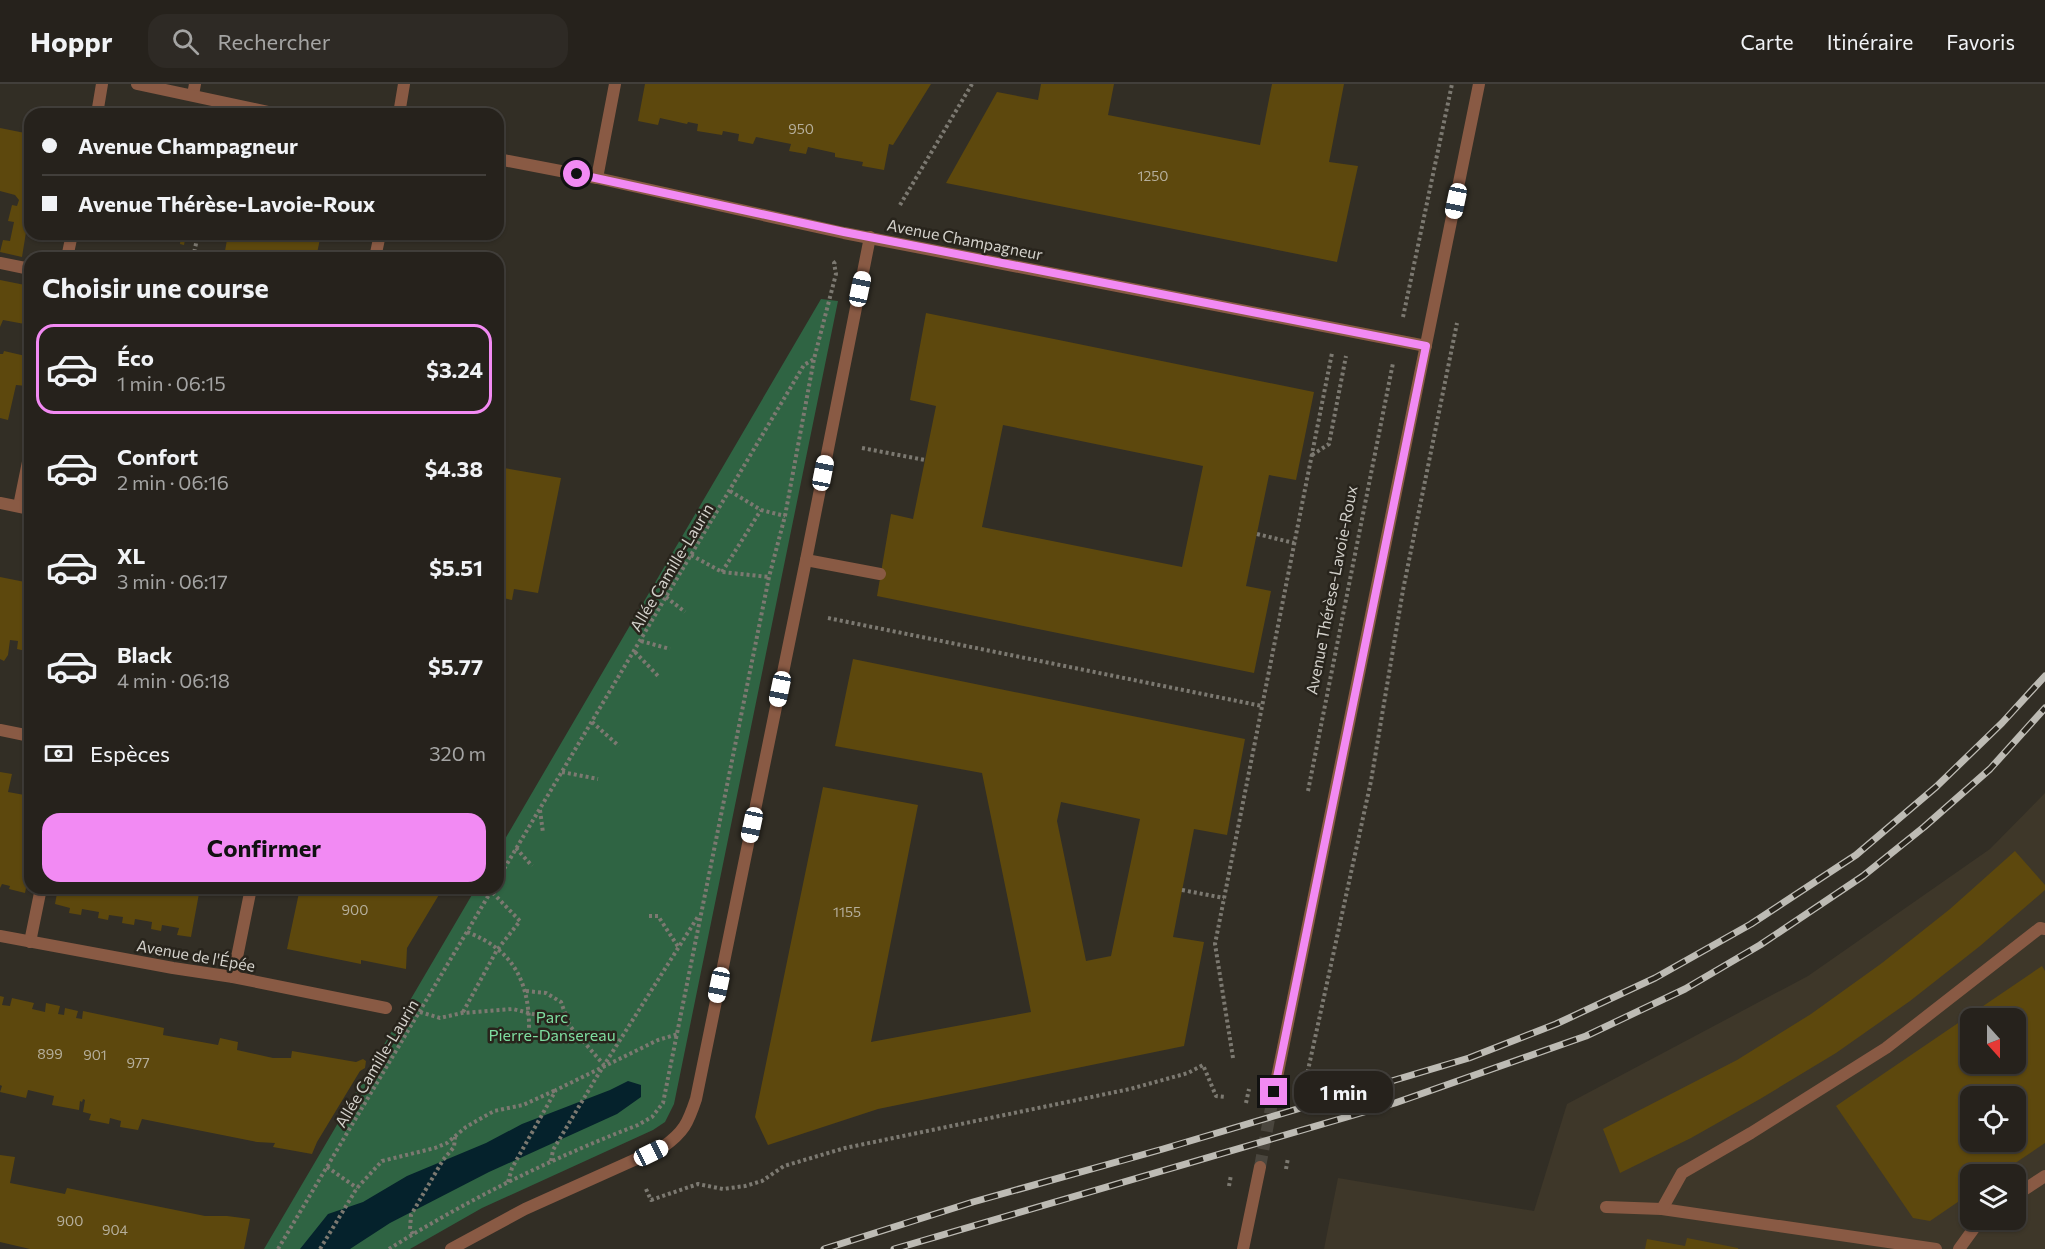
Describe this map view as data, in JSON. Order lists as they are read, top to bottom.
{
  "streets": {
    "street": ["Avenue Champagneur", "Avenue de l'Épée"],
    "path": ["Allée Camille-Laurin", "Avenue Thérèse-Lavoie-Roux"]
  },
  "crossings": [
    ["Avenue Champagneur", "Avenue Thérèse-Lavoie-Roux"]
  ],
  "parks": ["Parc Pierre-Dansereau"],
  "house_numbers": [
    "950",
    "1250",
    "900",
    "1155",
    "899",
    "901",
    "977",
    "900",
    "904"
  ],
  "north": "bottom",
  "page": {
    "header": "Hoppr",
    "search": "Rechercher",
    "nav": ["Carte", "Itinéraire", "Favoris"],
    "banner": ["Avenue Champagneur", "Avenue Thérèse-Lavoie-Roux"],
    "heading": "Choisir une course",
    "list": [
      {
        "name": "Éco",
        "note": "1 min · 06:15",
        "value": "$3.24"
      },
      {
        "name": "Confort",
        "note": "2 min · 06:16",
        "value": "$4.38"
      },
      {
        "name": "XL",
        "note": "3 min · 06:17",
        "value": "$5.51"
      },
      {
        "name": "Black",
        "note": "4 min · 06:18",
        "value": "$5.77"
      }
    ],
    "pay": ["Espèces", "320 m"],
    "buttons": "Confirmer",
    "bubble": "1 min"
  }
}
